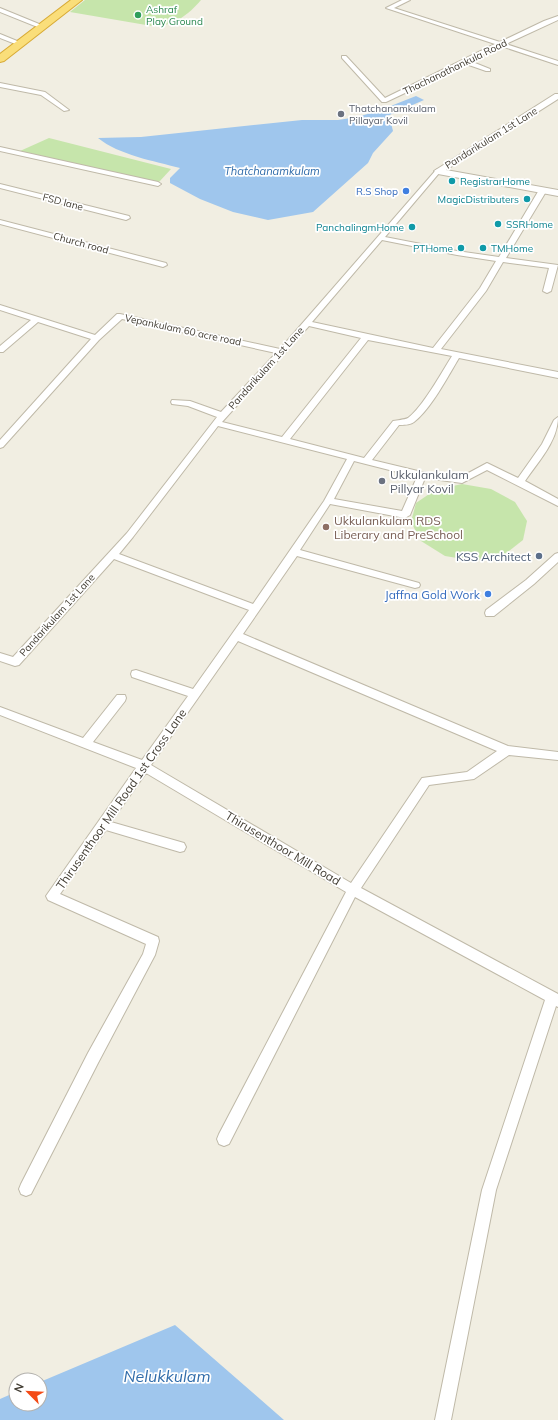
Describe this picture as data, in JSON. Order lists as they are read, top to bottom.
{
  "streets": {
    "street": [
      "Thachanathankula Road",
      "Pandarikulam 1st Lane",
      "FSD lane",
      "Church road",
      "Vepankulam 60 acre road",
      "Thirusenthoor Mill Road 1st Cross Lane",
      "Thirusenthoor Mill Road"
    ]
  },
  "crossings": [
    ["Pandarikulam 1st Lane", "Vepankulam 60 acre road"],
    ["Thirusenthoor Mill Road 1st Cross Lane", "Thirusenthoor Mill Road"]
  ],
  "water": ["Thatchanamkulam", "Nelukkulam"],
  "places": [
    "Ashraf Play Ground",
    "Thatchanamkulam Pillayar Kovil",
    "RegistrarHome",
    "R.S Shop",
    "MagicDistributers",
    "SSRHome",
    "PanchalingmHome",
    "PTHome",
    "TMHome",
    "Ukkulankulam Pillyar Kovil",
    "Ukkulankulam RDS Liberary and PreSchool",
    "KSS Architect",
    "Jaffna Gold Work"
  ],
  "north": "top left"
}
